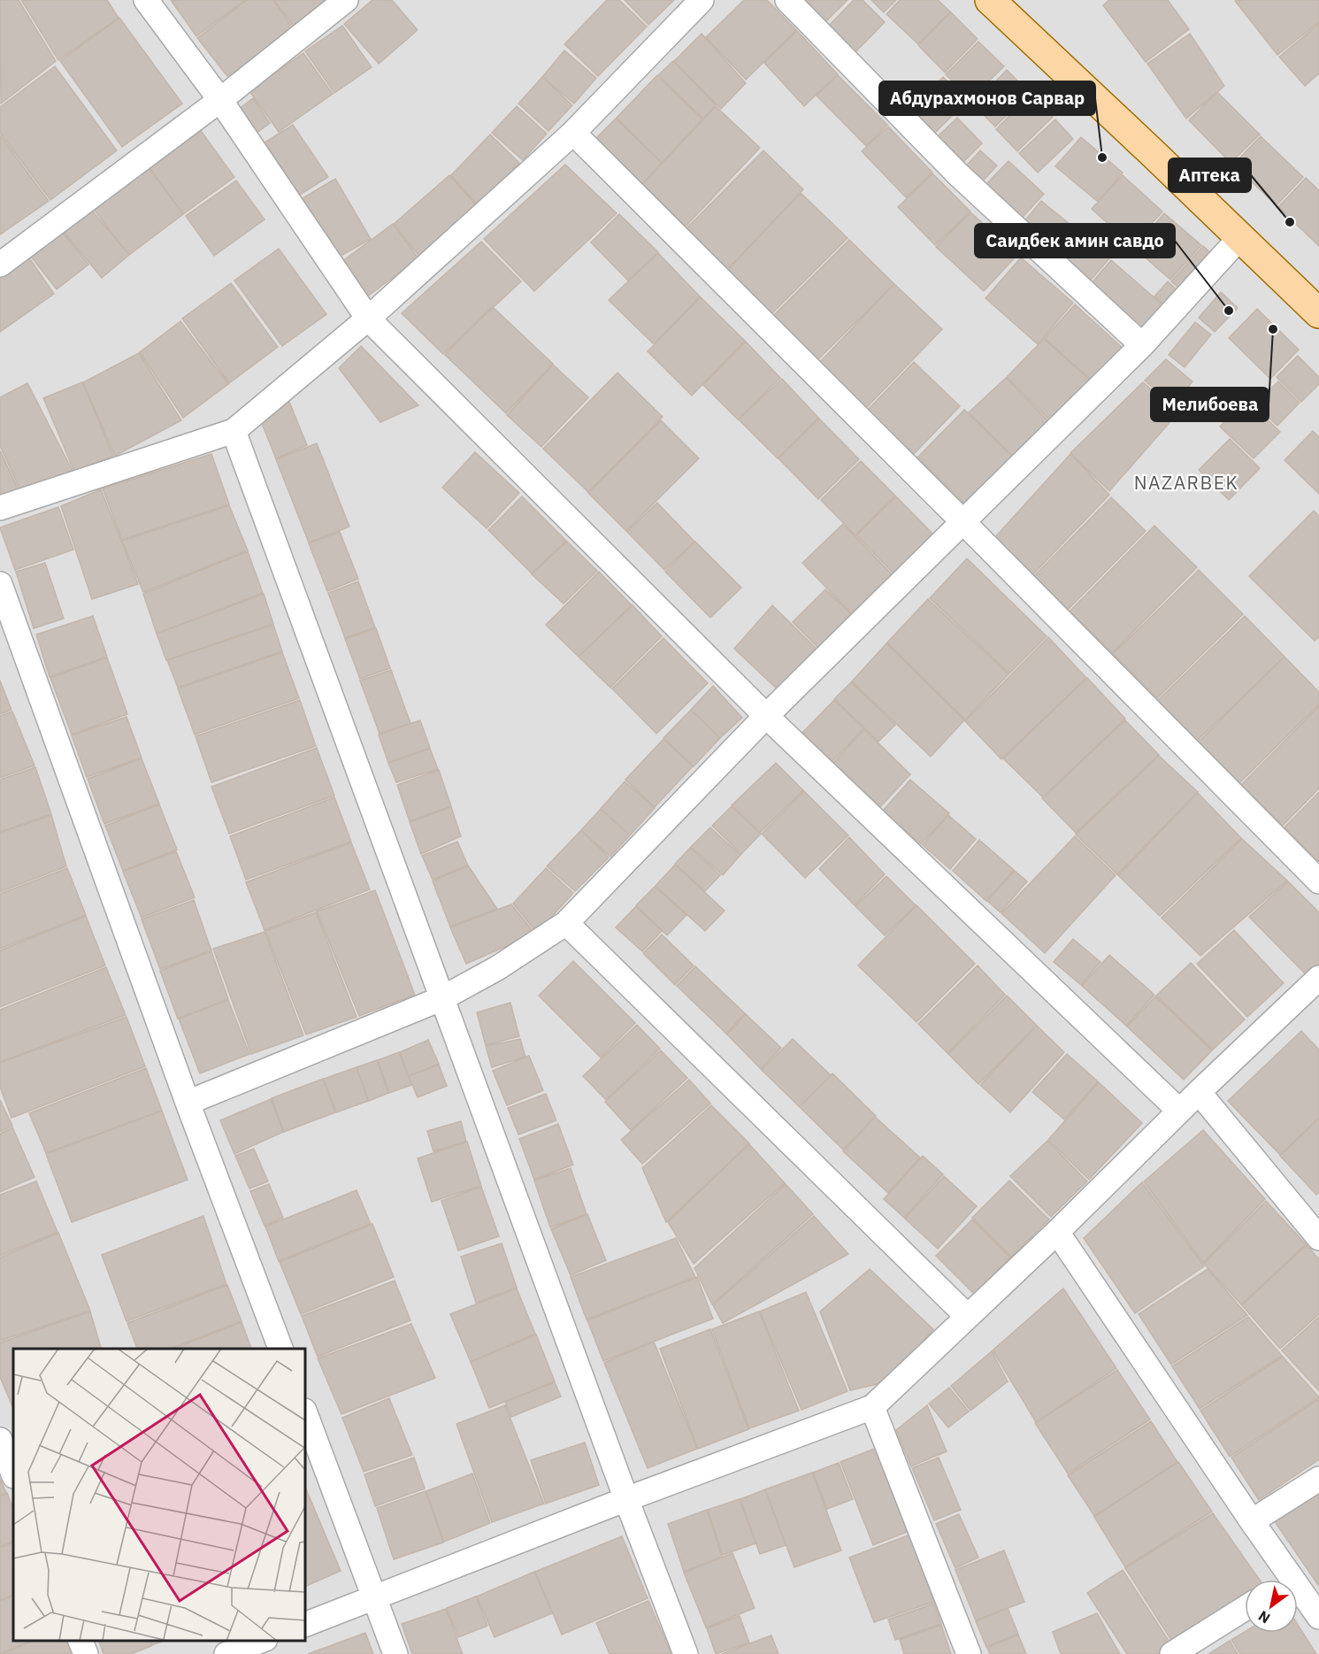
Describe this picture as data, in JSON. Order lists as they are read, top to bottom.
{
  "districts": ["NAZARBEK"],
  "places": [
    "Абдурахмонов Сарвар",
    "Аптека",
    "Саидбек амин савдо",
    "Мелибоева"
  ],
  "north": "bottom left"
}
